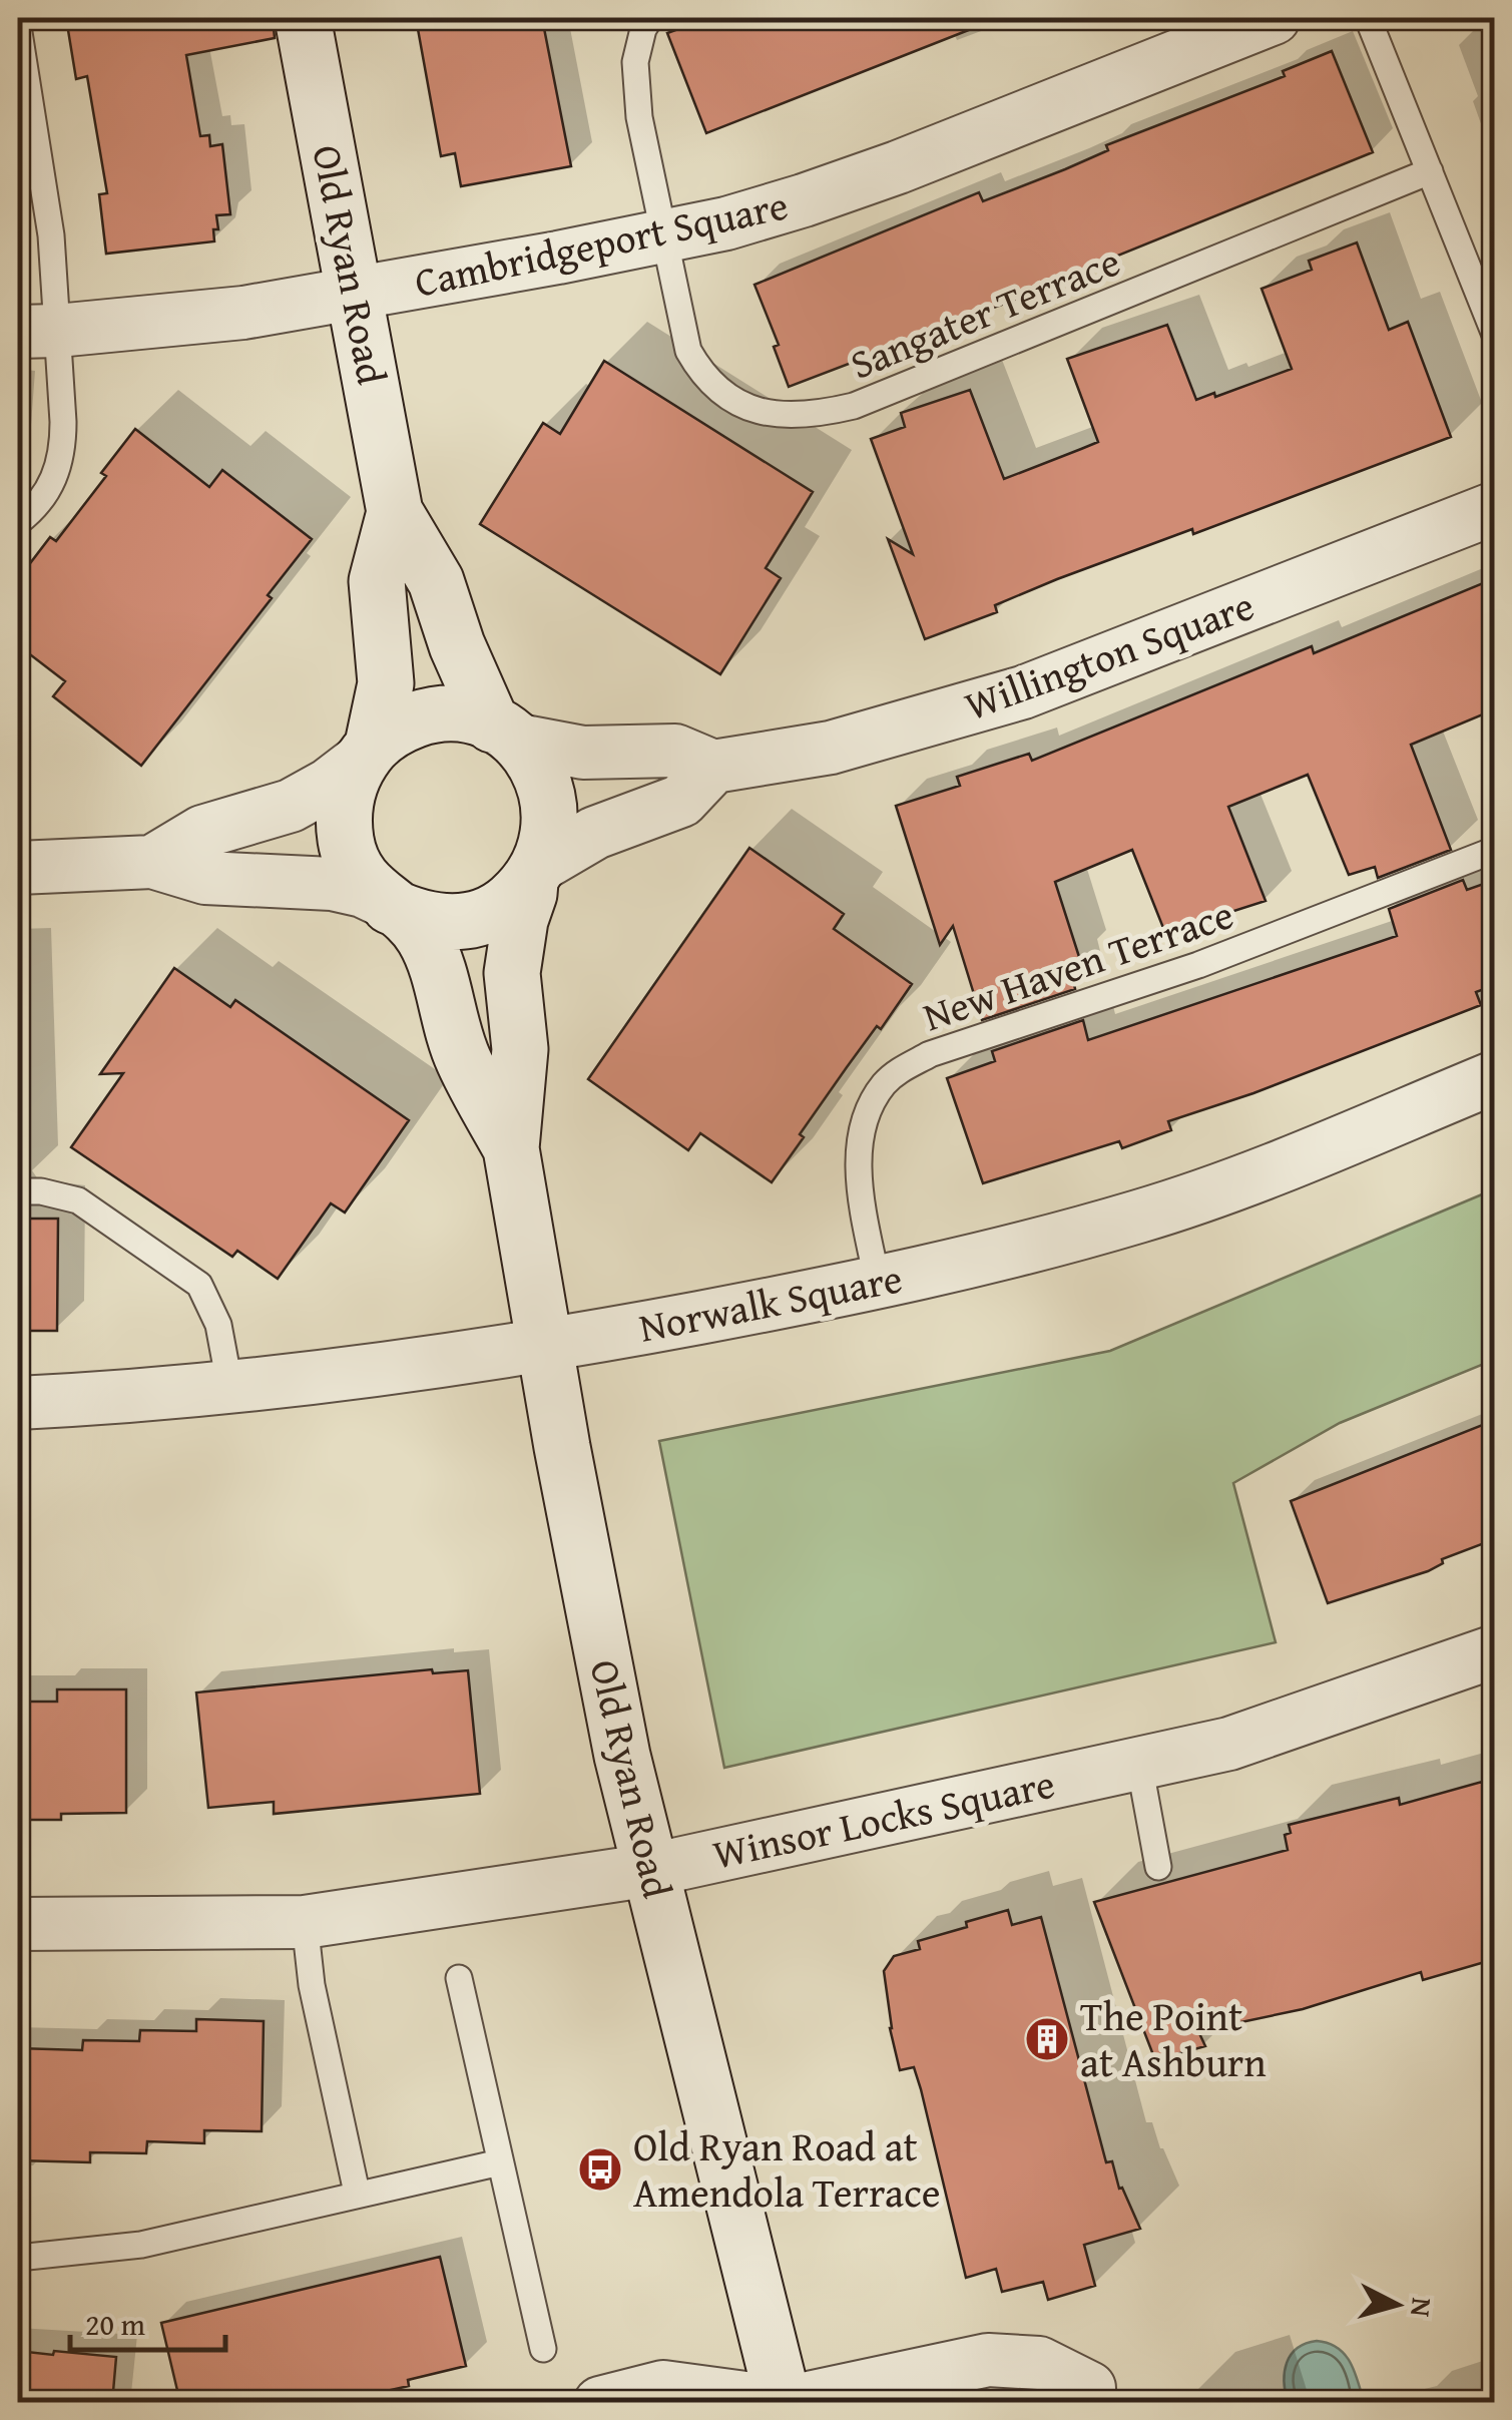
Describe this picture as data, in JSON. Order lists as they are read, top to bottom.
{
  "streets": {
    "street": [
      "Cambridgeport Square",
      "Old Ryan Road",
      "Willington Square",
      "Norwalk Square",
      "Winsor Locks Square"
    ],
    "lane": ["Sangater Terrace", "New Haven Terrace"]
  },
  "crossings": [
    ["Cambridgeport Square", "Old Ryan Road"],
    ["Cambridgeport Square", "Sangater Terrace"],
    ["Old Ryan Road", "Willington Square"],
    ["Old Ryan Road", "Norwalk Square"],
    ["Old Ryan Road", "Winsor Locks Square"],
    ["New Haven Terrace", "Norwalk Square"]
  ],
  "places": {
    "building": ["The Point at Ashburn"],
    "bus stop": ["Old Ryan Road at Amendola Terrace"]
  },
  "scale_bar": "20 m",
  "north": "right"
}
